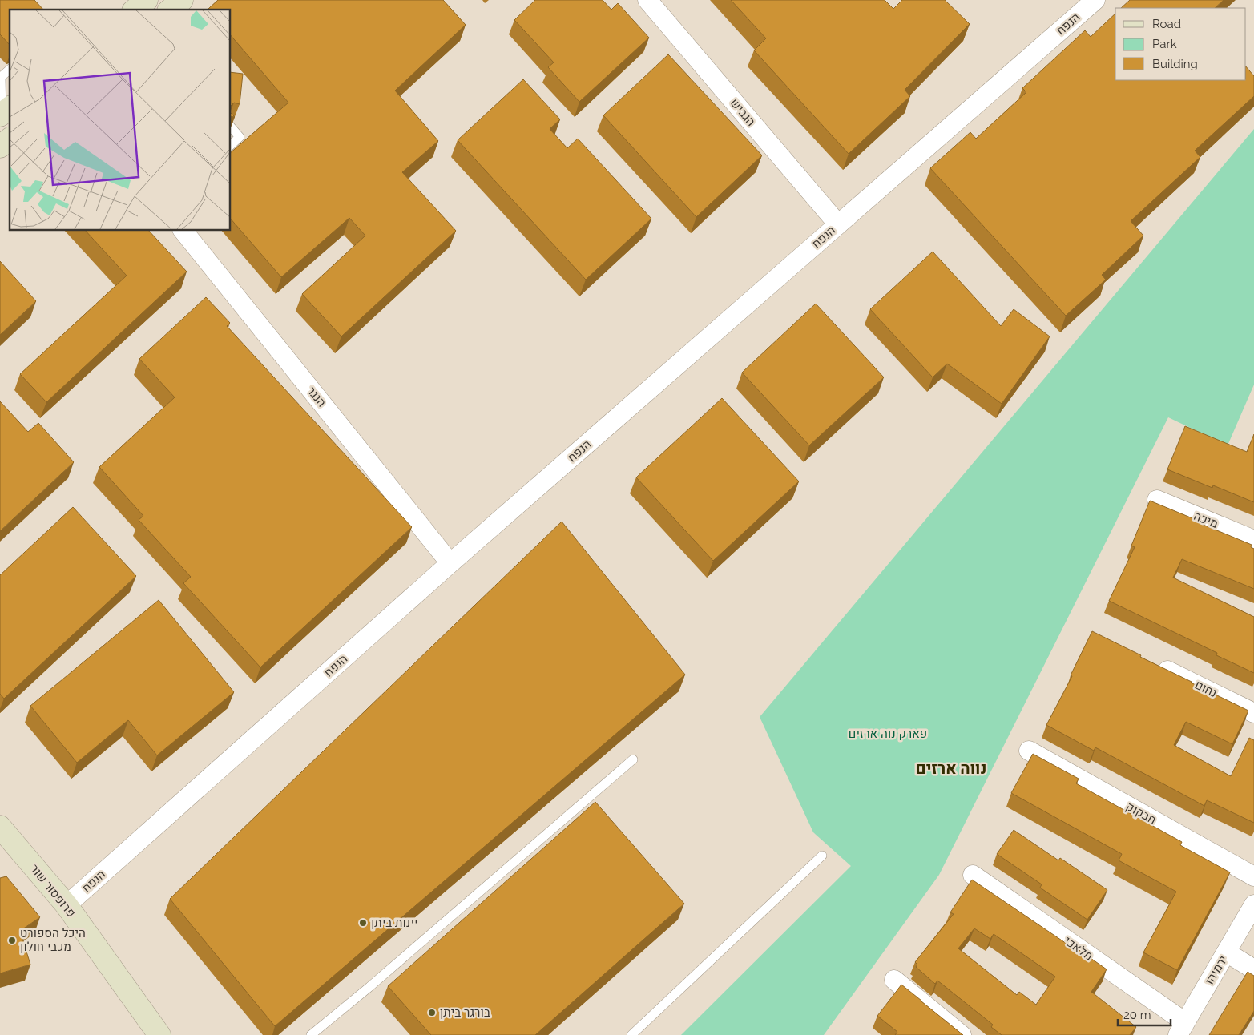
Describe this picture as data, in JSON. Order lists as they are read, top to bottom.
{
  "streets": {
    "street": [
      "הנפח",
      "הגביש",
      "הנגר",
      "מיכה",
      "נחום",
      "חבקוק",
      "פרופסור שור",
      "מלאכי",
      "ירמיהו"
    ]
  },
  "crossings": [
    ["הנפח", "הגביש"],
    ["הנפח", "הנגר"],
    ["הנפח", "פרופסור שור"],
    ["מלאכי", "ירמיהו"]
  ],
  "districts": ["נווה ארזים"],
  "parks": ["פארק נוה ארזים"],
  "places": ["יינות ביתן", "היכל הספורט מכבי חולון", "בורגר ביתן"],
  "legend": ["Road", "Park", "Building"],
  "scale_bar": "20 m"
}
